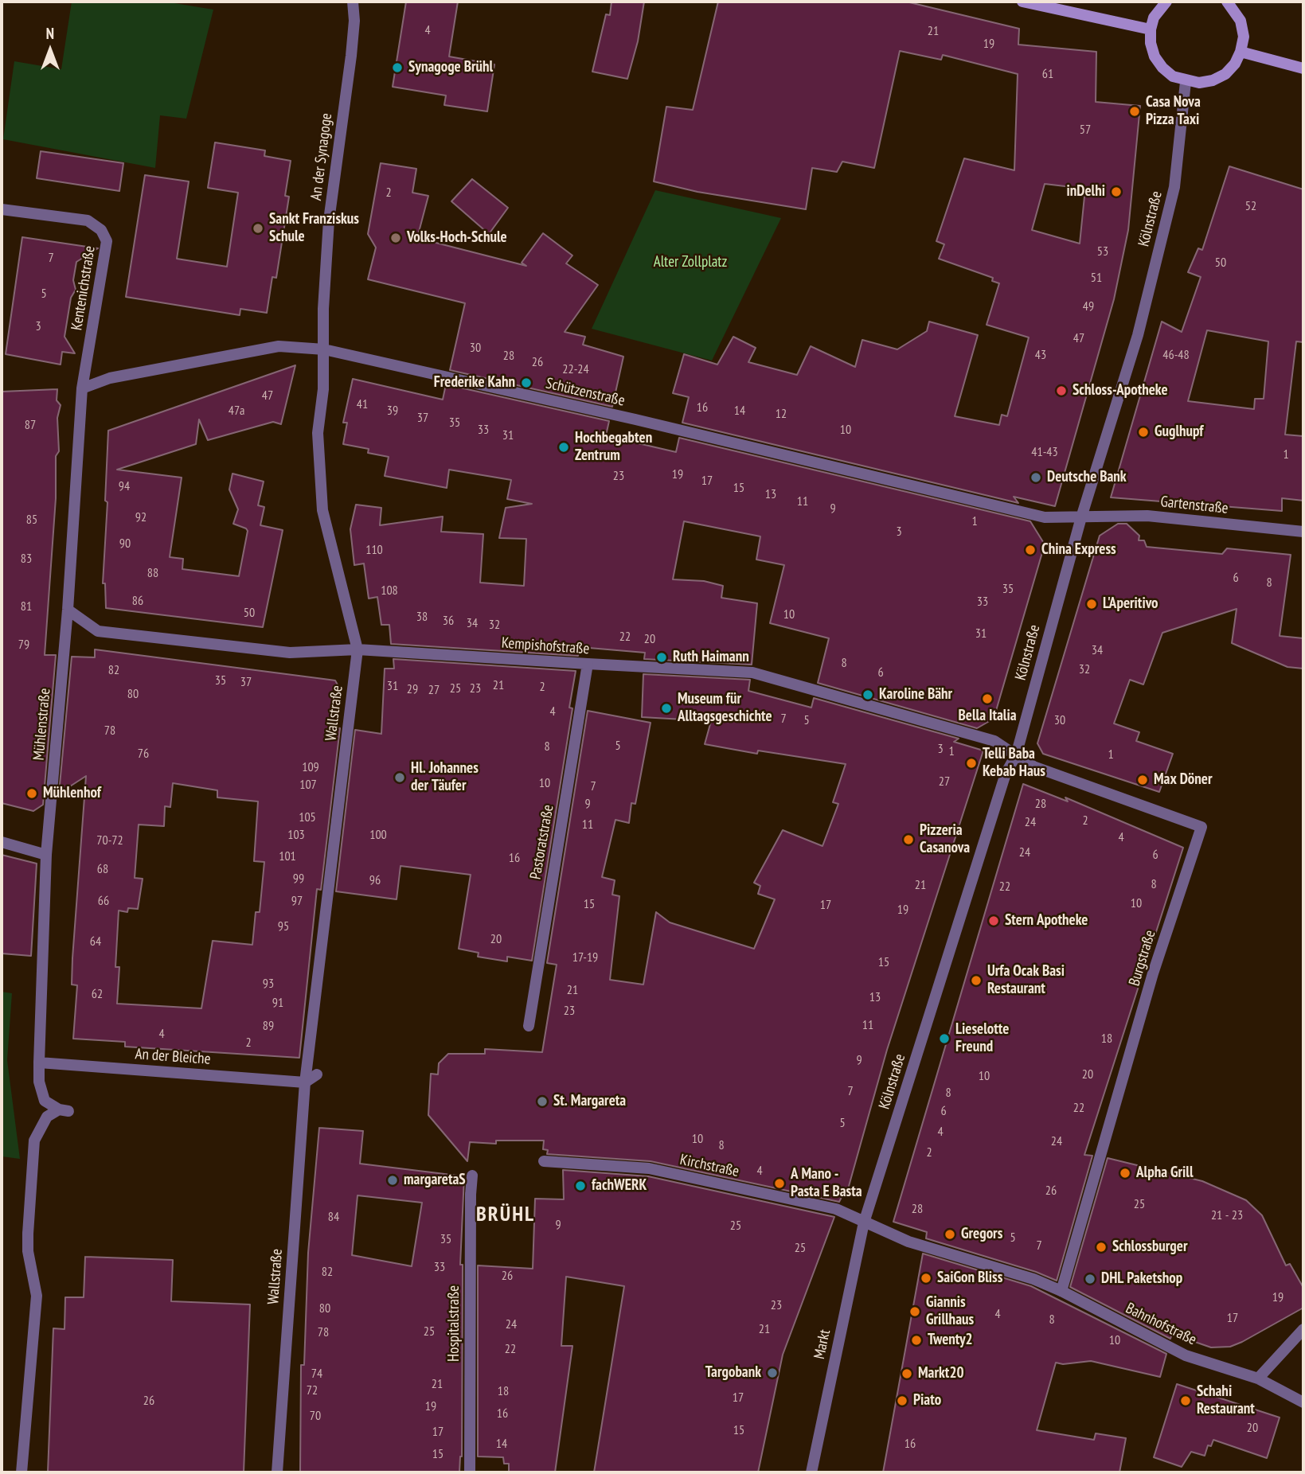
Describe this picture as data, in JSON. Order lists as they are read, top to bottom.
{
  "streets": {
    "street": [
      "An der Synagoge",
      "Kölnstraße",
      "Kentenichstraße",
      "Schützenstraße",
      "Gartenstraße",
      "Kempishofstraße",
      "Wallstraße",
      "Mühlenstraße",
      "Pastoratstraße",
      "Burgstraße",
      "An der Bleiche",
      "Kirchstraße",
      "Hospitalstraße",
      "Bahnhofstraße",
      "Markt"
    ]
  },
  "crossings": [
    ["An der Synagoge", "Schützenstraße"],
    ["An der Synagoge", "Wallstraße"],
    ["Kölnstraße", "Schützenstraße"],
    ["Kölnstraße", "Gartenstraße"],
    ["Kölnstraße", "Kempishofstraße"],
    ["Kölnstraße", "Burgstraße"],
    ["Kölnstraße", "Kirchstraße"],
    ["Kölnstraße", "Bahnhofstraße"],
    ["Kölnstraße", "Markt"],
    ["Kentenichstraße", "Schützenstraße"],
    ["Kentenichstraße", "Mühlenstraße"],
    ["Schützenstraße", "Gartenstraße"],
    ["Schützenstraße", "Wallstraße"],
    ["Schützenstraße", "Mühlenstraße"],
    ["Kempishofstraße", "Wallstraße"],
    ["Kempishofstraße", "Mühlenstraße"],
    ["Kempishofstraße", "Pastoratstraße"],
    ["Kempishofstraße", "Burgstraße"],
    ["Wallstraße", "An der Bleiche"],
    ["Mühlenstraße", "An der Bleiche"],
    ["Burgstraße", "Bahnhofstraße"],
    ["Kirchstraße", "Bahnhofstraße"],
    ["Kirchstraße", "Markt"],
    ["Bahnhofstraße", "Markt"]
  ],
  "districts": ["BRÜHL"],
  "parks": ["Alter Zollplatz"],
  "places": [
    "Synagoge Brühl",
    "Casa Nova Pizza Taxi",
    "inDelhi",
    "Sankt Franziskus Schule",
    "Volks-Hoch-Schule",
    "Frederike Kahn",
    "Schloss-Apotheke",
    "Guglhupf",
    "Hochbegabten Zentrum",
    "Deutsche Bank",
    "China Express",
    "L'Aperitivo",
    "Ruth Haimann",
    "Karoline Bähr",
    "Bella Italia",
    "Museum für Alltagsgeschichte",
    "Telli Baba Kebab Haus",
    "Hl. Johannes der Täufer",
    "Max Döner",
    "Mühlenhof",
    "Pizzeria Casanova",
    "Stern Apotheke",
    "Urfa Ocak Basi Restaurant",
    "Lieselotte Freund",
    "St. Margareta",
    "Alpha Grill",
    "margaretaS",
    "A Mano - Pasta E Basta",
    "fachWERK",
    "Gregors",
    "Schlossburger",
    "SaiGon Bliss",
    "DHL Paketshop",
    "Giannis Grillhaus",
    "Twenty2",
    "Targobank",
    "Markt20",
    "Piato",
    "Schahi Restaurant"
  ],
  "house_numbers": [
    "4",
    "21",
    "19",
    "61",
    "57",
    "2",
    "52",
    "53",
    "7",
    "50",
    "51",
    "5",
    "49",
    "3",
    "47",
    "30",
    "43",
    "46-48",
    "28",
    "26",
    "22-24",
    "47",
    "41",
    "16",
    "47a",
    "39",
    "14",
    "12",
    "37",
    "35",
    "87",
    "33",
    "10",
    "31",
    "41-43",
    "1",
    "19",
    "23",
    "17",
    "94",
    "15",
    "13",
    "11",
    "9",
    "92",
    "85",
    "1",
    "3",
    "90",
    "110",
    "83",
    "88",
    "6",
    "8",
    "35",
    "108",
    "86",
    "33",
    "81",
    "50",
    "10",
    "38",
    "36",
    "34",
    "32",
    "31",
    "22",
    "20",
    "79",
    "34",
    "8",
    "32",
    "82",
    "6",
    "35",
    "37",
    "21",
    "31",
    "2",
    "25",
    "23",
    "29",
    "27",
    "80",
    "4",
    "7",
    "5",
    "30",
    "78",
    "5",
    "8",
    "3",
    "1",
    "76",
    "1",
    "109",
    "27",
    "10",
    "107",
    "7",
    "9",
    "28",
    "105",
    "2",
    "24",
    "11",
    "103",
    "100",
    "4",
    "70-72",
    "24",
    "6",
    "101",
    "16",
    "68",
    "99",
    "96",
    "8",
    "21",
    "22",
    "66",
    "97",
    "10",
    "15",
    "17",
    "19",
    "95",
    "20",
    "64",
    "17-19",
    "15",
    "93",
    "21",
    "62",
    "13",
    "91",
    "23",
    "11",
    "89",
    "4",
    "18",
    "2",
    "9",
    "20",
    "10",
    "7",
    "8",
    "22",
    "6",
    "5",
    "4",
    "10",
    "24",
    "8",
    "2",
    "4",
    "26",
    "25",
    "28",
    "21 - 23",
    "84",
    "9",
    "25",
    "5",
    "35",
    "7",
    "25",
    "33",
    "82",
    "26",
    "19",
    "23",
    "80",
    "4",
    "17",
    "8",
    "24",
    "21",
    "25",
    "78",
    "10",
    "22",
    "74",
    "21",
    "72",
    "18",
    "17",
    "26",
    "19",
    "16",
    "70",
    "20",
    "15",
    "17",
    "14",
    "16",
    "15"
  ],
  "north": "top"
}
